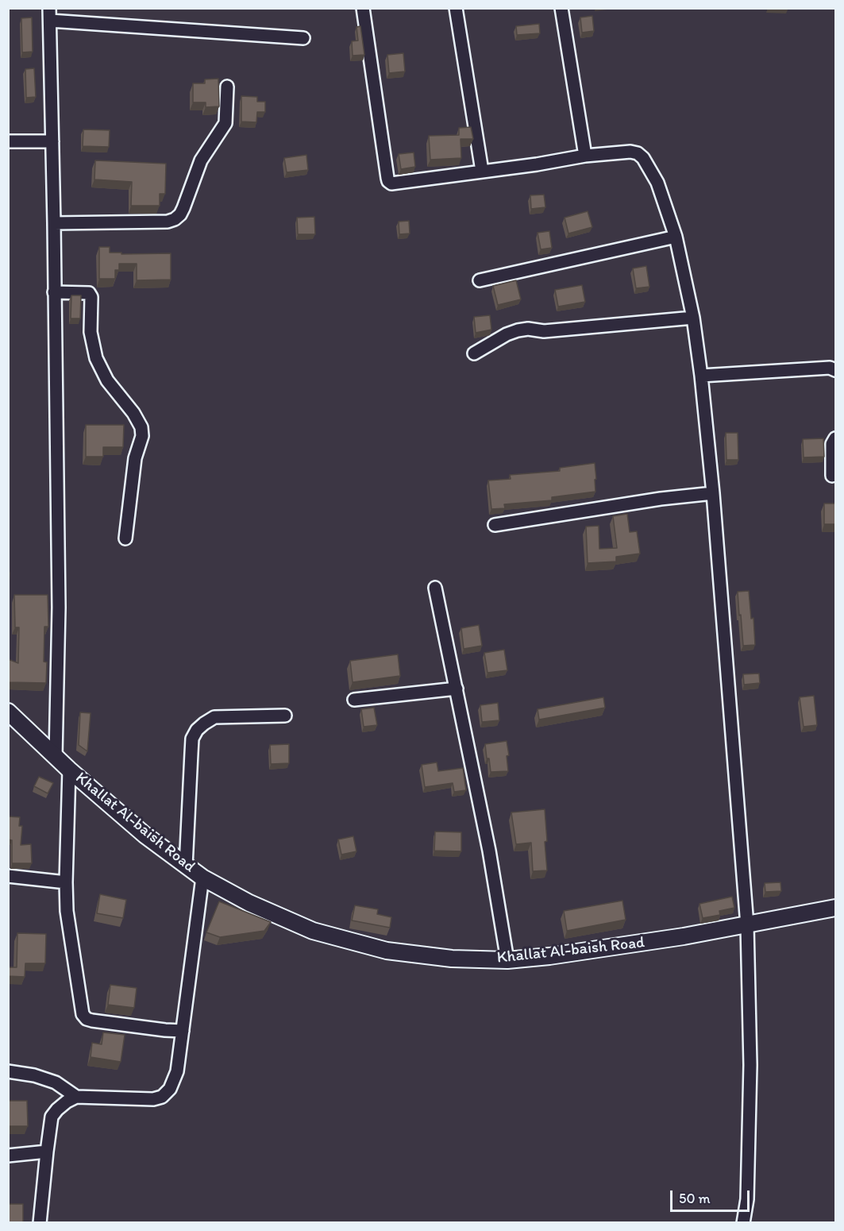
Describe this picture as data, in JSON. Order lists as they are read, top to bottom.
{
  "streets": {
    "street": ["Khallat Al-baish Road"]
  },
  "scale_bar": "50 m"
}
